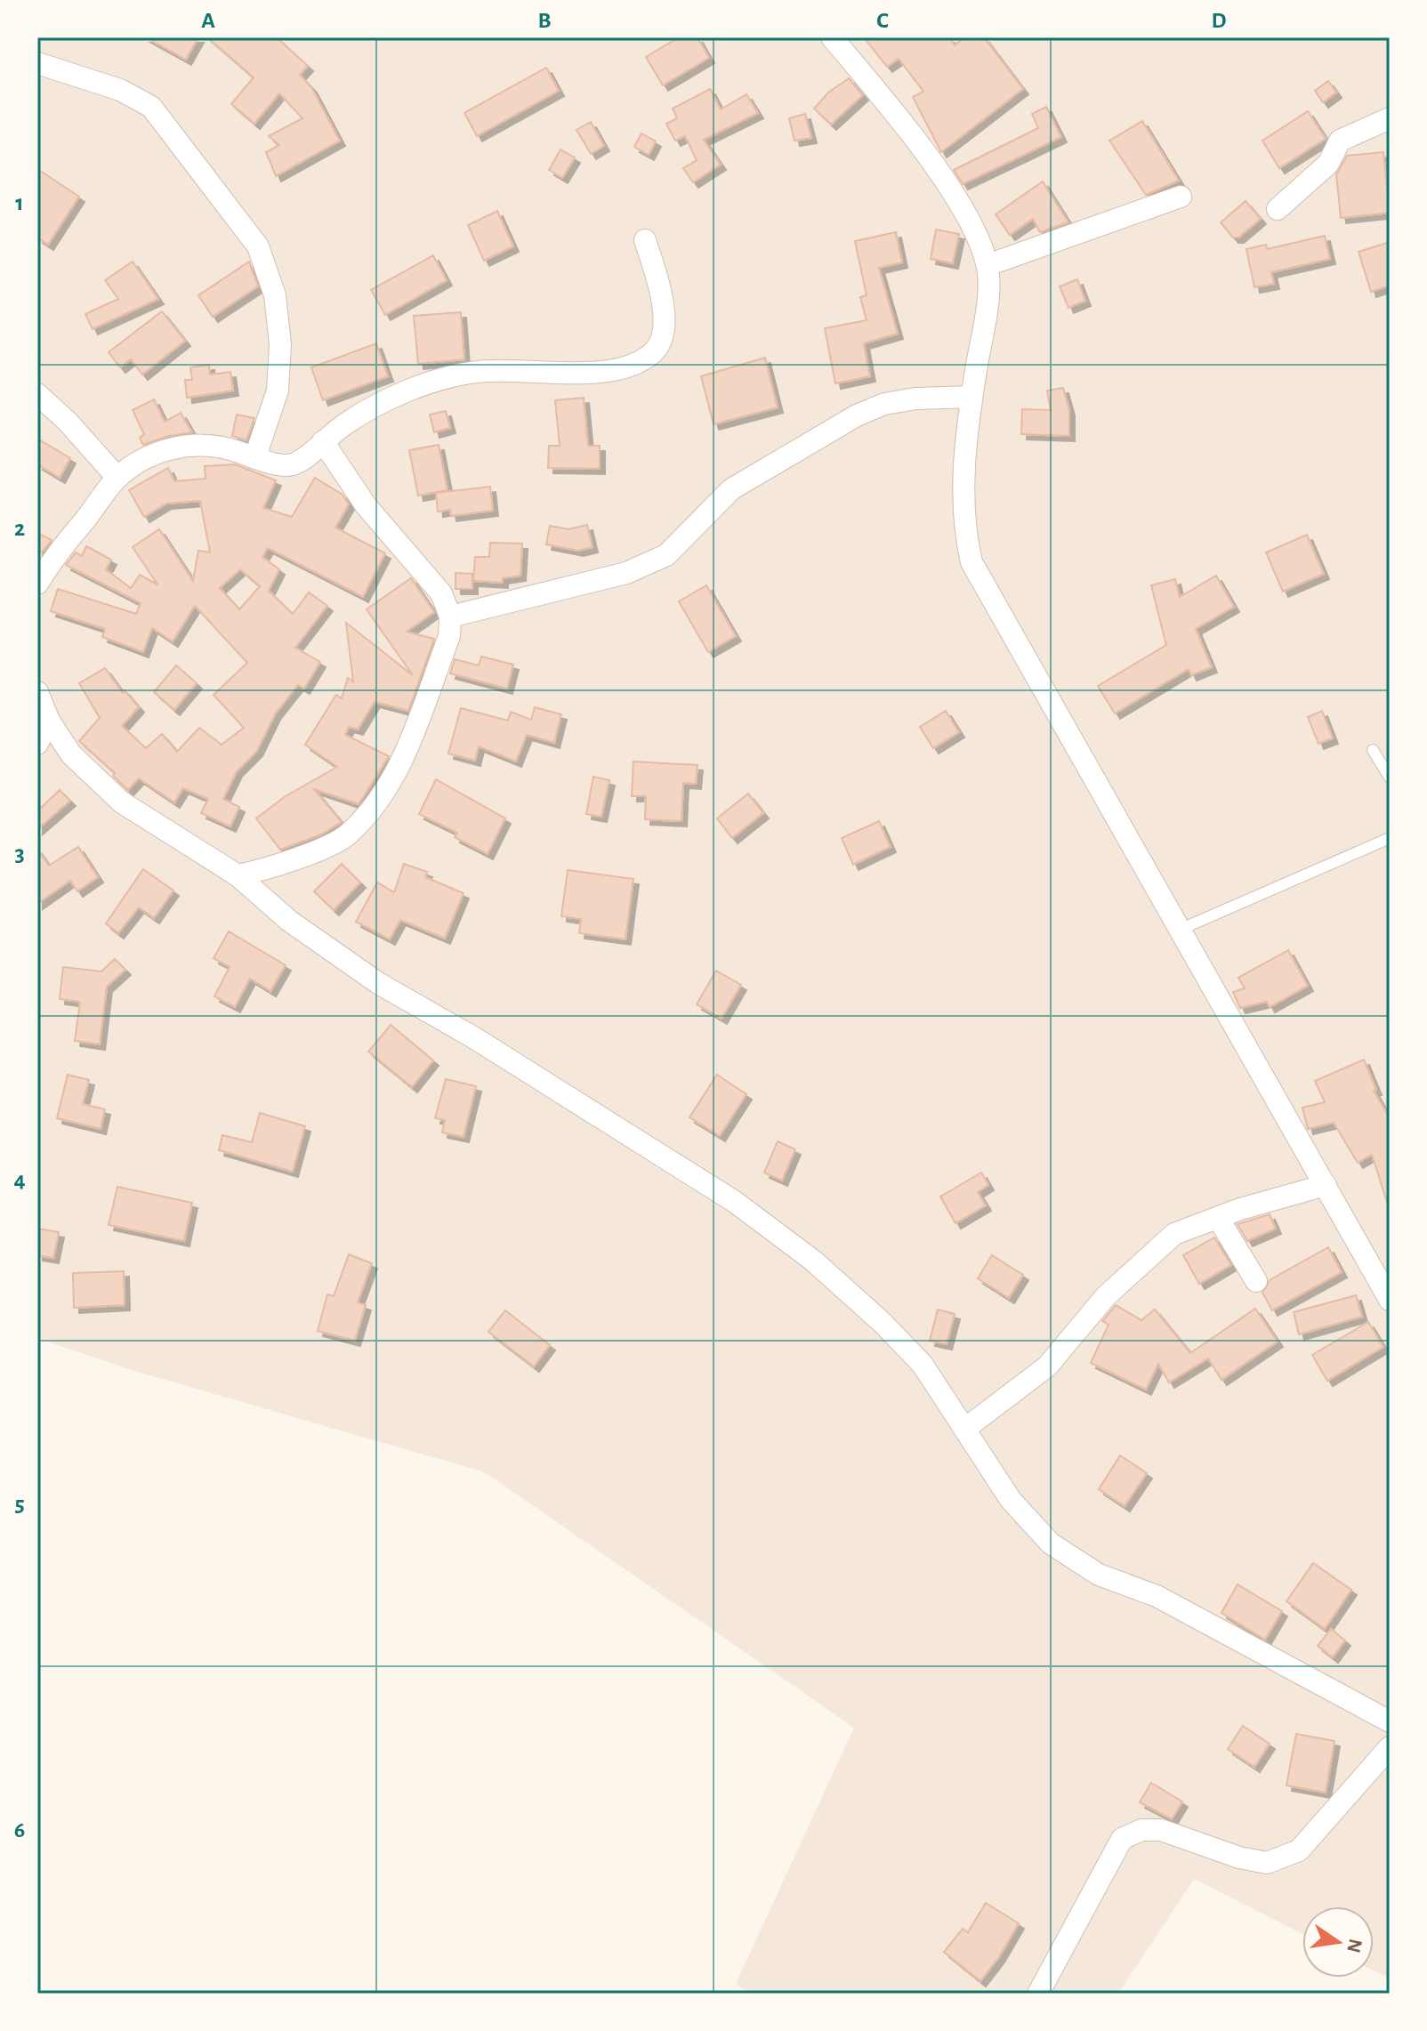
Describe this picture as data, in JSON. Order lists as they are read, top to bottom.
{
  "north": "right",
  "grid": {
    "columns": [
      "A",
      "B",
      "C",
      "D"
    ],
    "rows": [
      "1",
      "2",
      "3",
      "4",
      "5",
      "6"
    ]
  }
}
